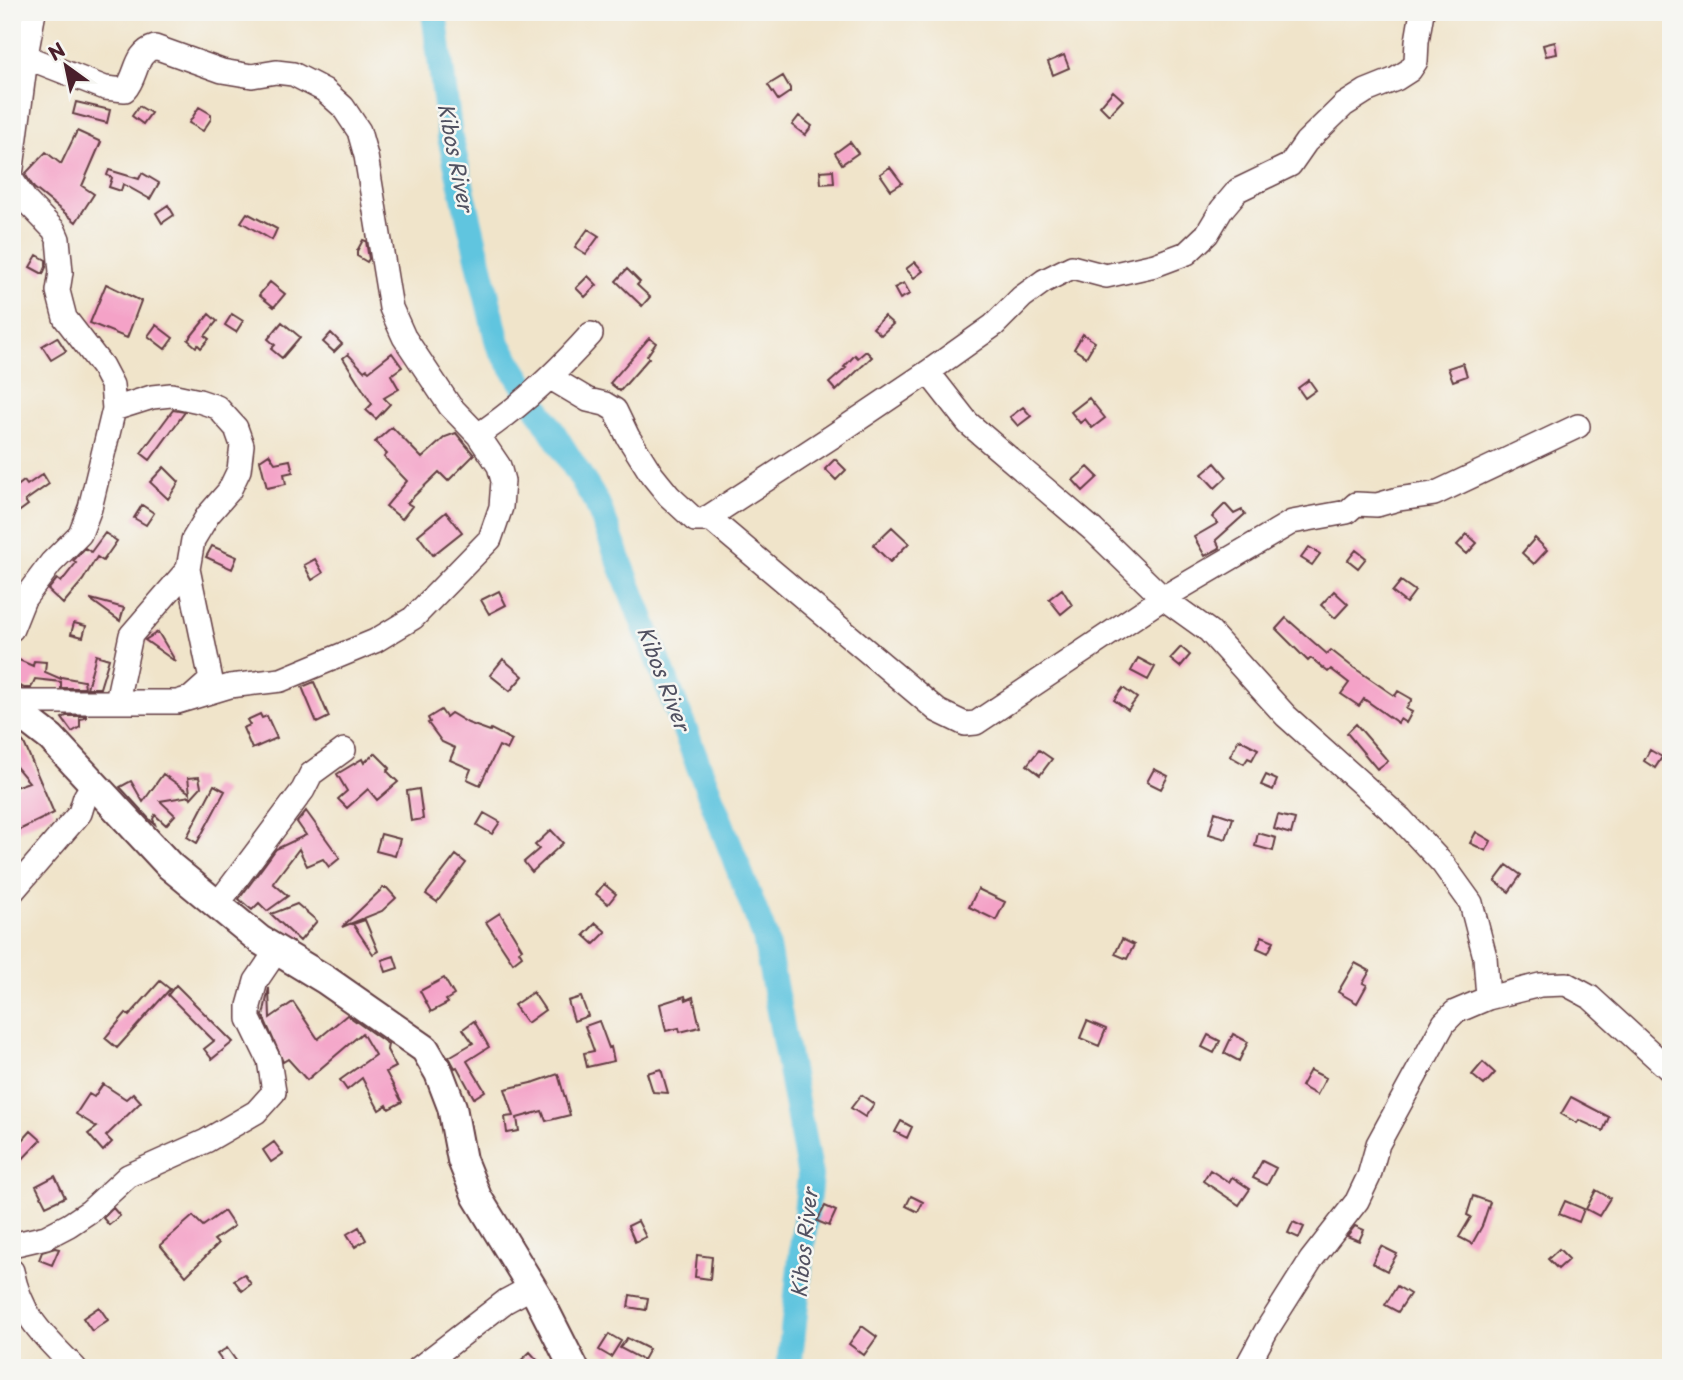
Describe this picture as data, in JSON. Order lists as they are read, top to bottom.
{
  "water": ["Kibos River"],
  "north": "top left"
}
